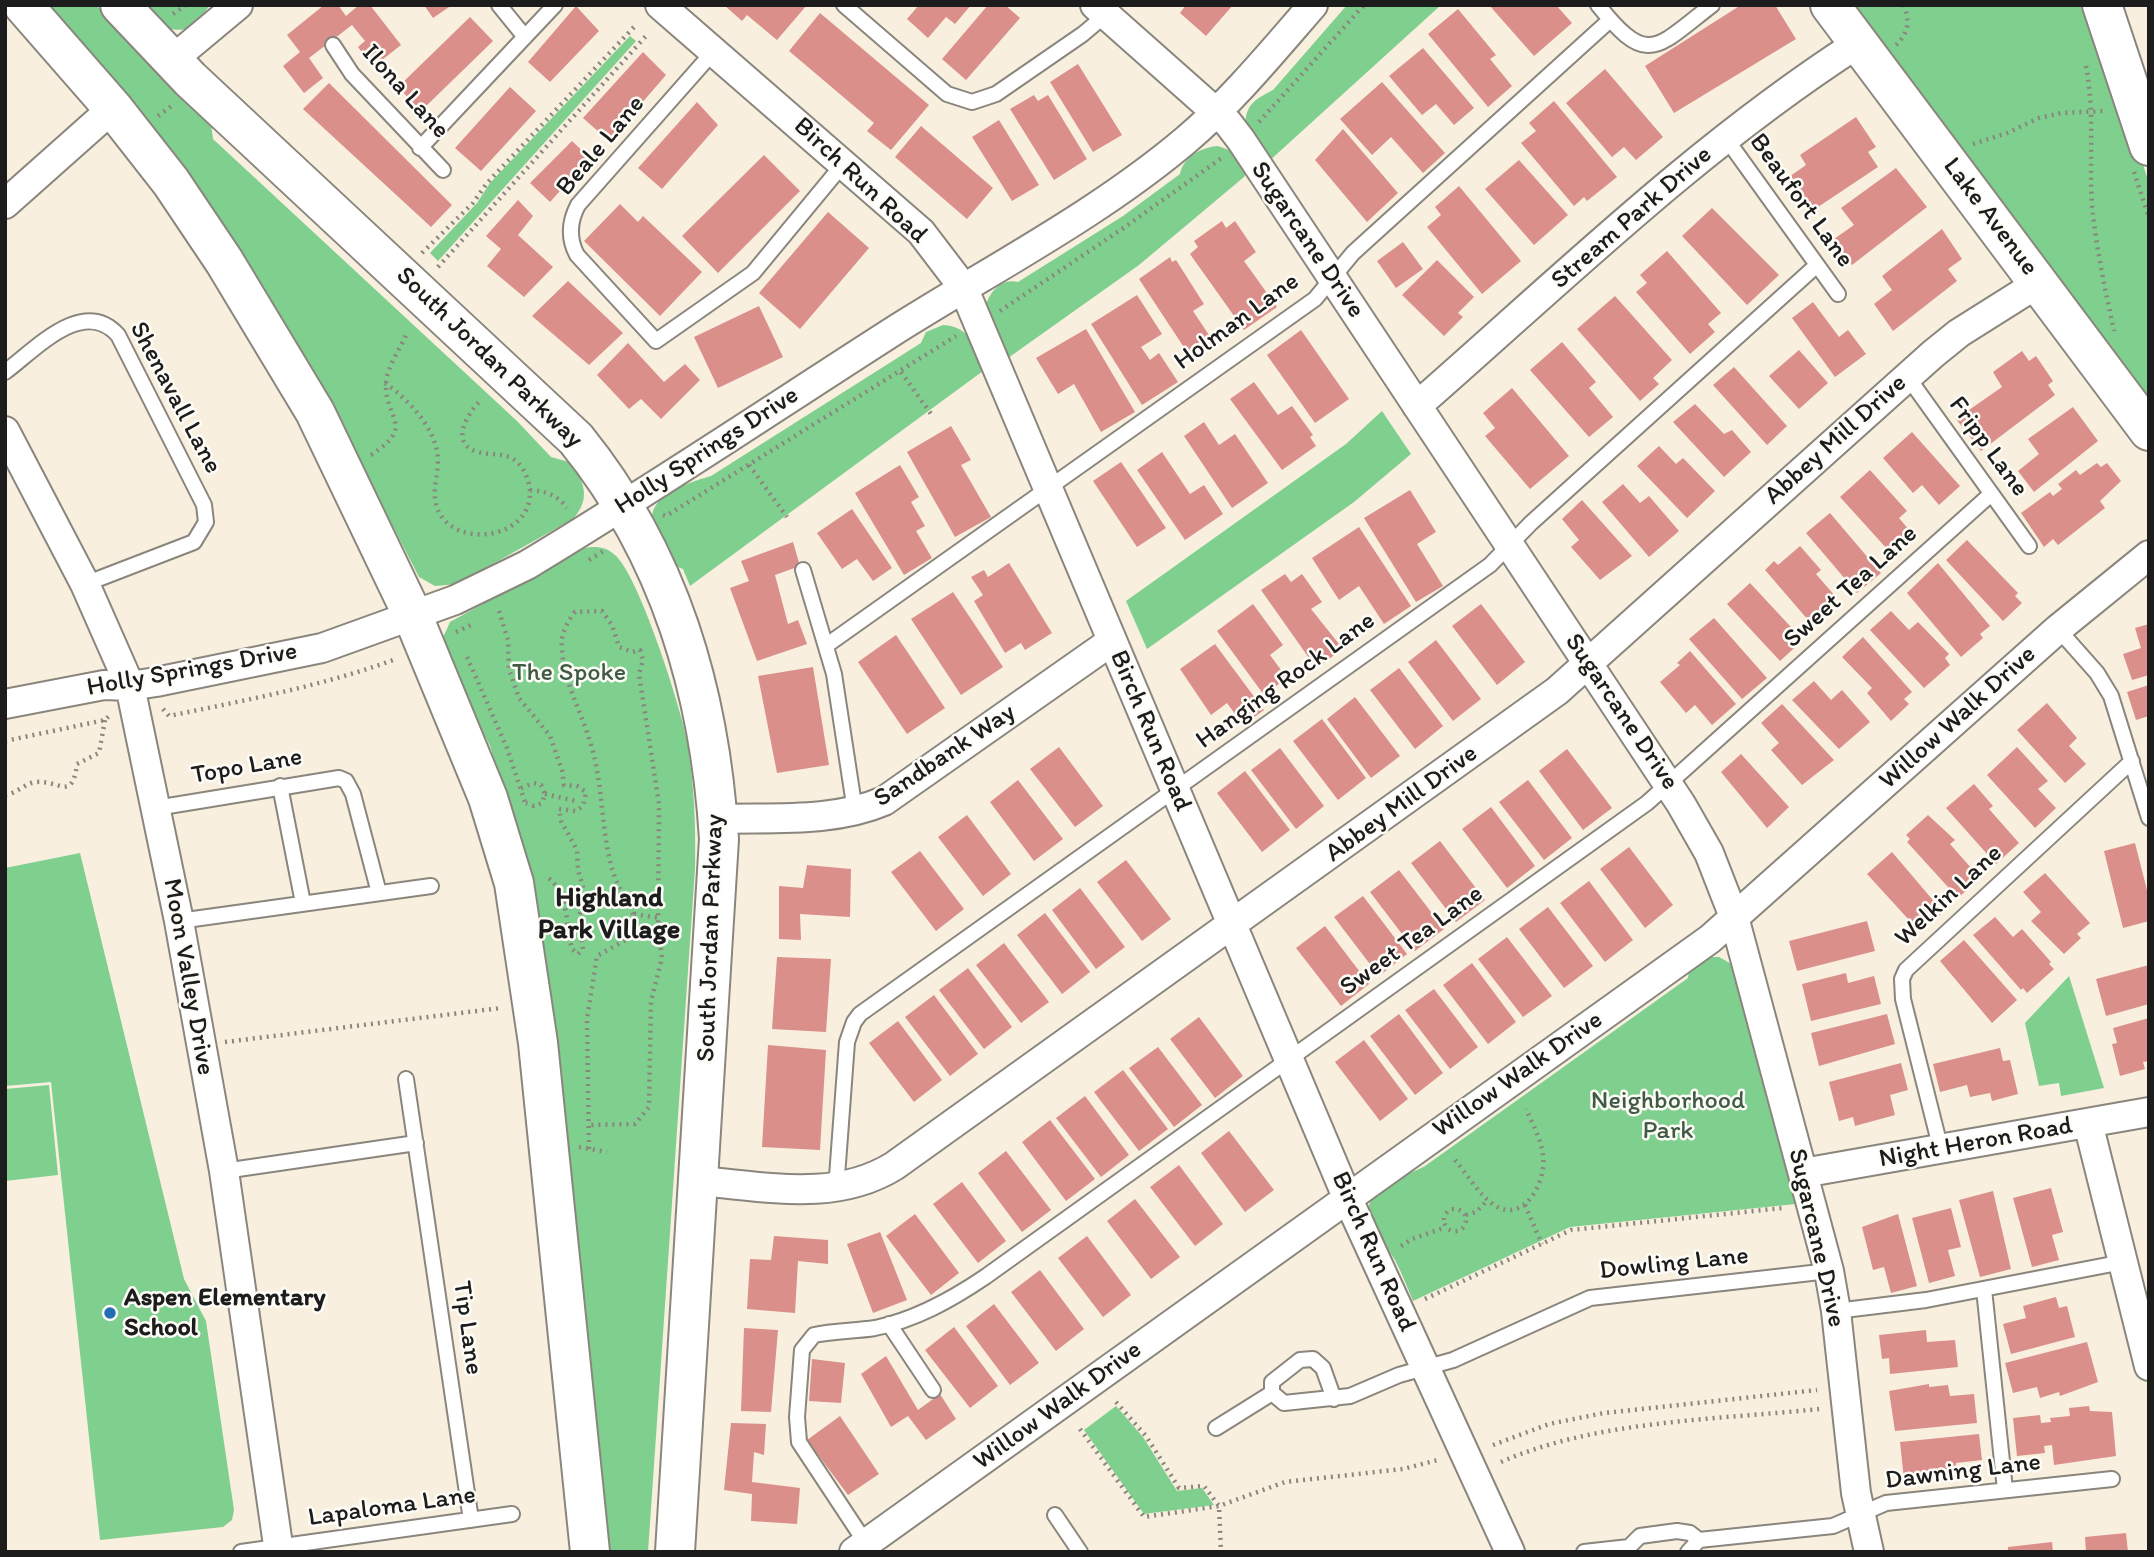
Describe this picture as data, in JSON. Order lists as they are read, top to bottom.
{
  "streets": {
    "street": [
      "Birch Run Road",
      "Lake Avenue",
      "Stream Park Drive",
      "Sugarcane Drive",
      "South Jordan Parkway",
      "Abbey Mill Drive",
      "Holly Springs Drive",
      "Willow Walk Drive",
      "Sandbank Way",
      "Moon Valley Drive",
      "Night Heron Road"
    ],
    "lane": [
      "Ilona Lane",
      "Beale Lane",
      "Beaufort Lane",
      "Holman Lane",
      "Shenavall Lane",
      "Fripp Lane",
      "Sweet Tea Lane",
      "Hanging Rock Lane",
      "Topo Lane",
      "Welkin Lane",
      "Dowling Lane",
      "Tip Lane",
      "Dawning Lane",
      "Lapaloma Lane"
    ]
  },
  "crossings": [
    ["Beale Lane", "Birch Run Road"],
    ["Birch Run Road", "Holman Lane"],
    ["Birch Run Road", "Abbey Mill Drive"],
    ["Birch Run Road", "Holly Springs Drive"],
    ["Birch Run Road", "Sweet Tea Lane"],
    ["Birch Run Road", "Hanging Rock Lane"],
    ["Birch Run Road", "Willow Walk Drive"],
    ["Birch Run Road", "Sandbank Way"],
    ["Birch Run Road", "Dowling Lane"],
    ["Beaufort Lane", "Stream Park Drive"],
    ["Beaufort Lane", "Hanging Rock Lane"],
    ["Lake Avenue", "Stream Park Drive"],
    ["Lake Avenue", "Abbey Mill Drive"],
    ["Stream Park Drive", "Sugarcane Drive"],
    ["Sugarcane Drive", "Holman Lane"],
    ["Sugarcane Drive", "Abbey Mill Drive"],
    ["Sugarcane Drive", "Holly Springs Drive"],
    ["Sugarcane Drive", "Sweet Tea Lane"],
    ["Sugarcane Drive", "Hanging Rock Lane"],
    ["Sugarcane Drive", "Willow Walk Drive"],
    ["Sugarcane Drive", "Night Heron Road"],
    ["Sugarcane Drive", "Dowling Lane"],
    ["Sugarcane Drive", "Dawning Lane"],
    ["South Jordan Parkway", "Abbey Mill Drive"],
    ["South Jordan Parkway", "Holly Springs Drive"],
    ["South Jordan Parkway", "Sandbank Way"],
    ["Shenavall Lane", "Moon Valley Drive"],
    ["Abbey Mill Drive", "Fripp Lane"],
    ["Abbey Mill Drive", "Hanging Rock Lane"],
    ["Fripp Lane", "Sweet Tea Lane"],
    ["Holly Springs Drive", "Moon Valley Drive"],
    ["Sweet Tea Lane", "Willow Walk Drive"],
    ["Topo Lane", "Moon Valley Drive"],
    ["Welkin Lane", "Night Heron Road"],
    ["Moon Valley Drive", "Lapaloma Lane"],
    ["Tip Lane", "Lapaloma Lane"]
  ],
  "districts": ["Highland Park Village"],
  "parks": ["The Spoke", "Neighborhood Park"],
  "places": ["Aspen Elementary School"]
}
